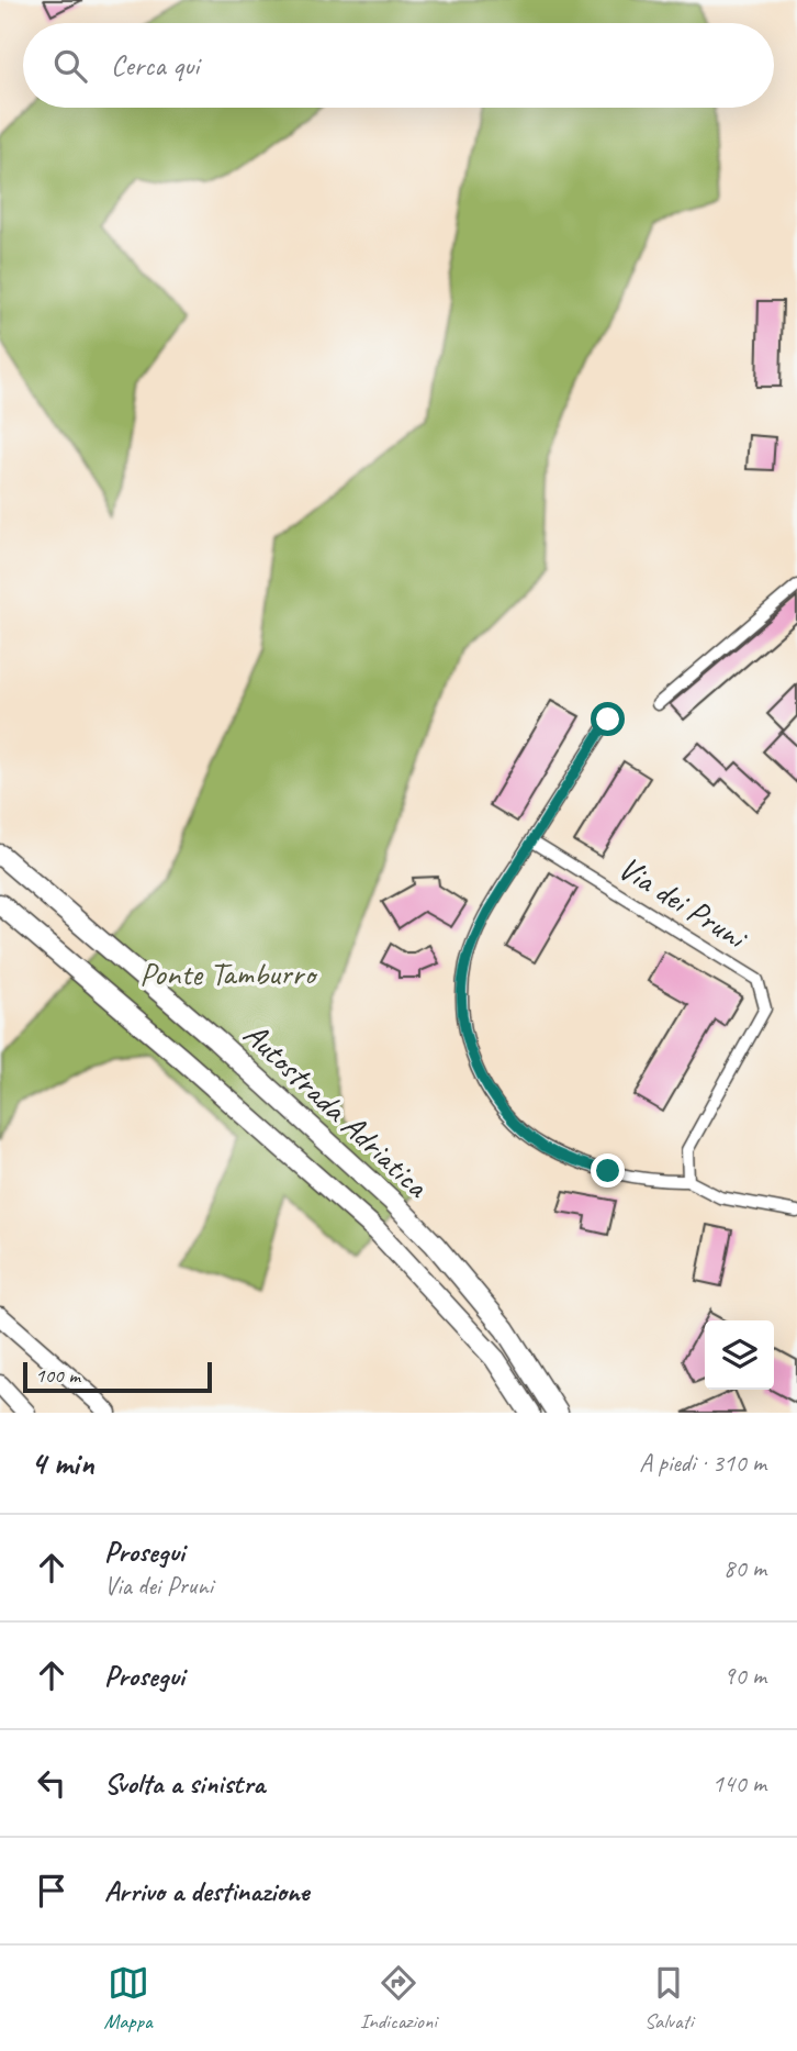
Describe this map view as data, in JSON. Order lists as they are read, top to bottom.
{
  "streets": {
    "highway": ["Autostrada Adriatica"],
    "street": ["Via dei Pruni"]
  },
  "parks": ["Ponte Tamburro"],
  "scale_bar": "100 m",
  "page": {
    "search": "Cerca qui",
    "scale": "100 m",
    "heading": ["4 min", "A piedi · 310 m"],
    "list": [
      ["Prosegui", "Via dei Pruni", "80 m"],
      ["Prosegui", "90 m"],
      ["Svolta a sinistra", "140 m"],
      "Arrivo a destinazione"
    ],
    "nav": ["Mappa", "Indicazioni", "Salvati"]
  }
}
